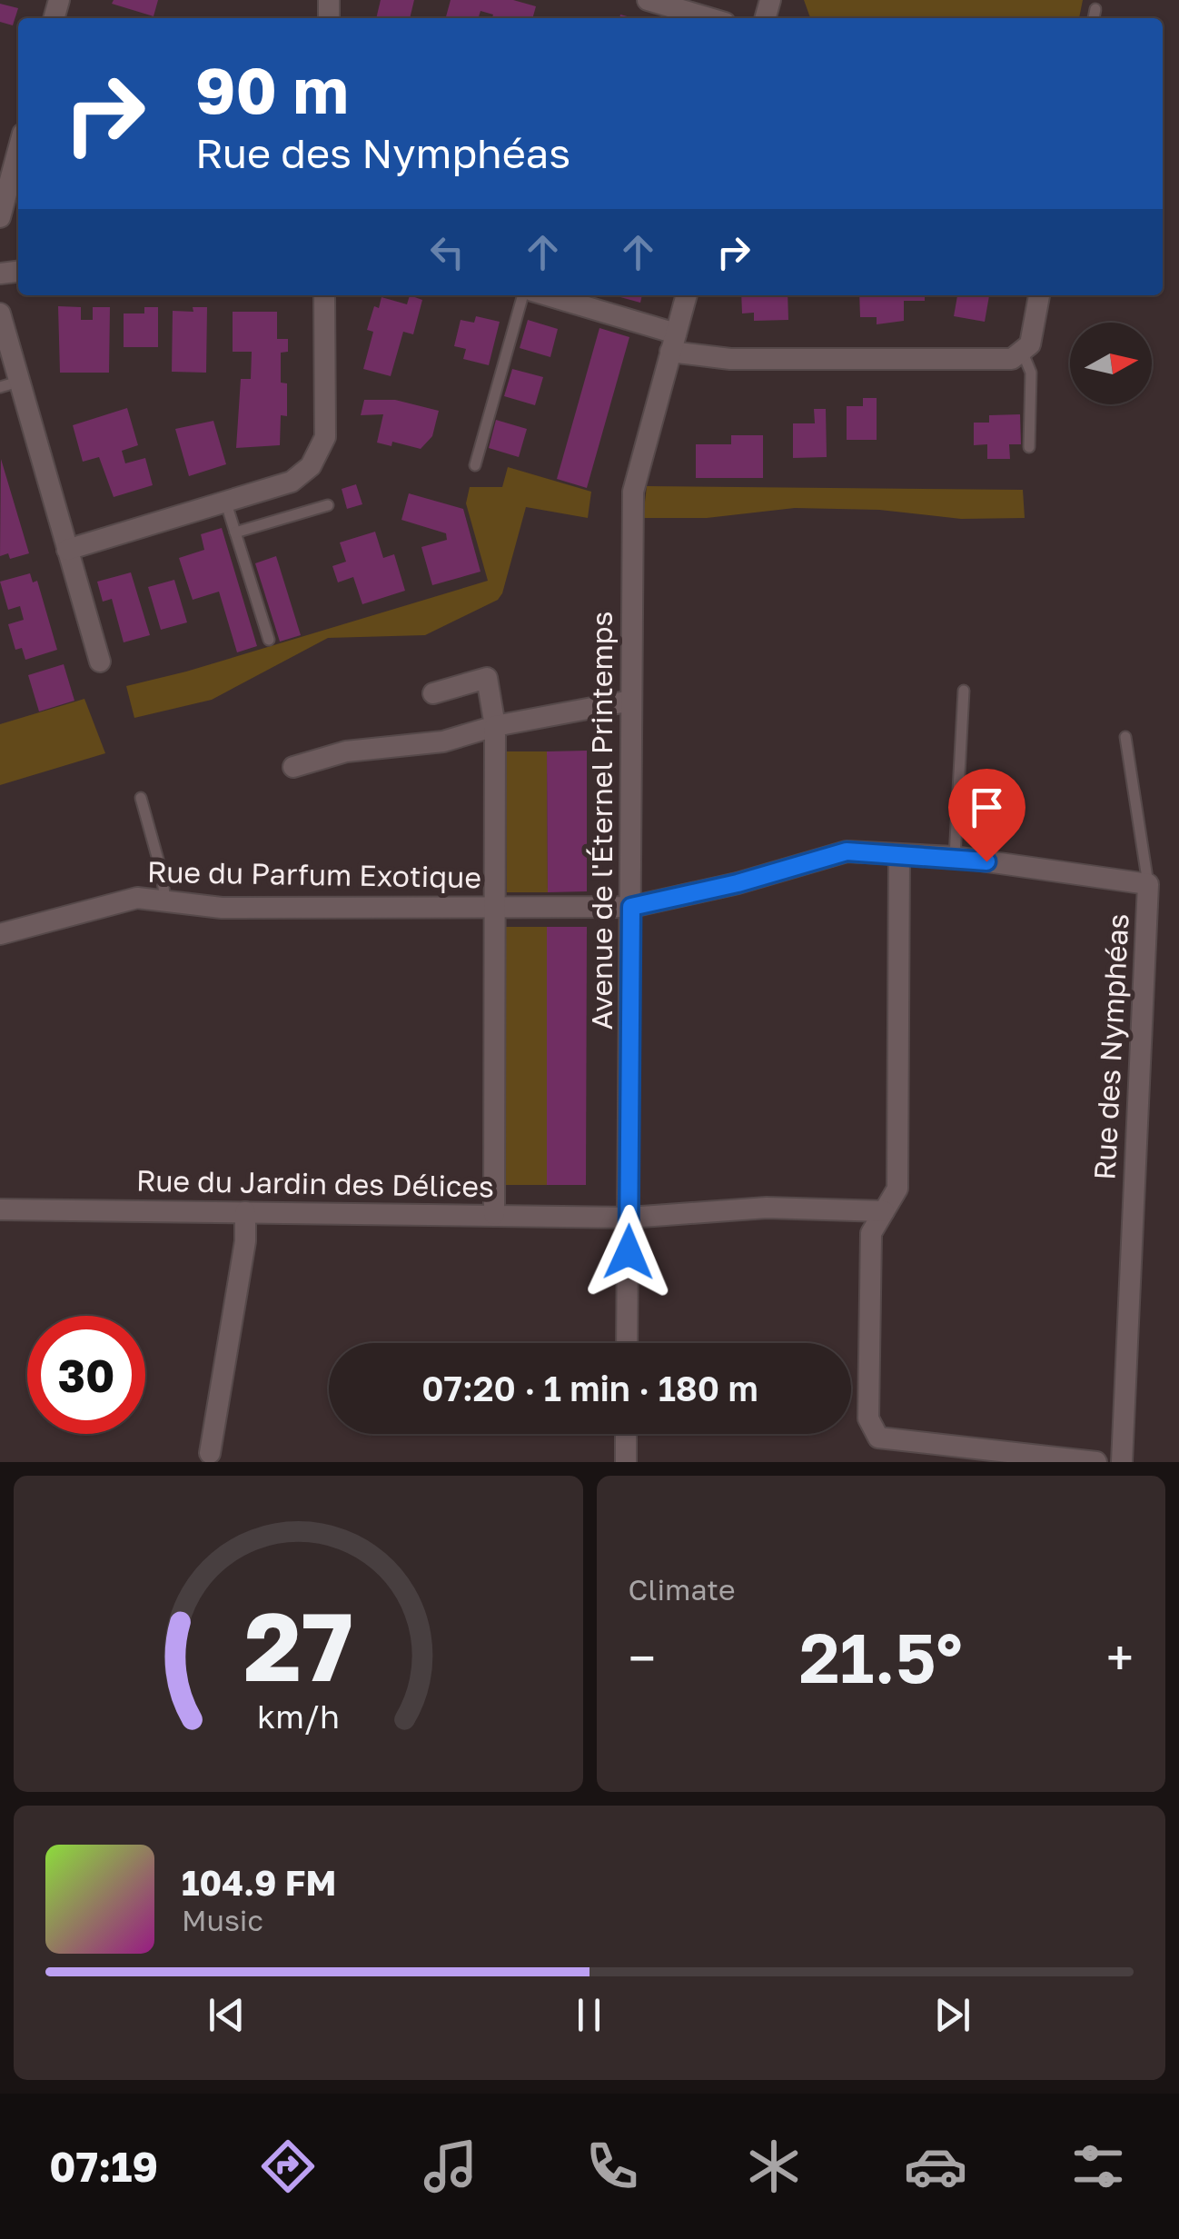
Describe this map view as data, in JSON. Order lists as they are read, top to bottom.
{
  "streets": {
    "street": [
      "Avenue de l'Éternel Printemps",
      "Rue du Parfum Exotique",
      "Rue des Nymphéas",
      "Rue du Jardin des Délices"
    ]
  },
  "crossings": [
    ["Avenue de l'Éternel Printemps", "Rue du Parfum Exotique"],
    ["Avenue de l'Éternel Printemps", "Rue des Nymphéas"],
    ["Avenue de l'Éternel Printemps", "Rue du Jardin des Délices"],
    ["Rue du Parfum Exotique", "Rue des Nymphéas"]
  ],
  "north": "right",
  "page": {
    "turn": ["90 m", "Rue des Nymphéas"],
    "limit": "30",
    "trip": "07:20 · 1 min · 180 m",
    "tile": "Climate",
    "heat": ["−", "21.5°", "+"],
    "song": ["104.9 FM", "Music"],
    "tabs": "07:19",
    "gauge": ["27", "km/h"]
  }
}
